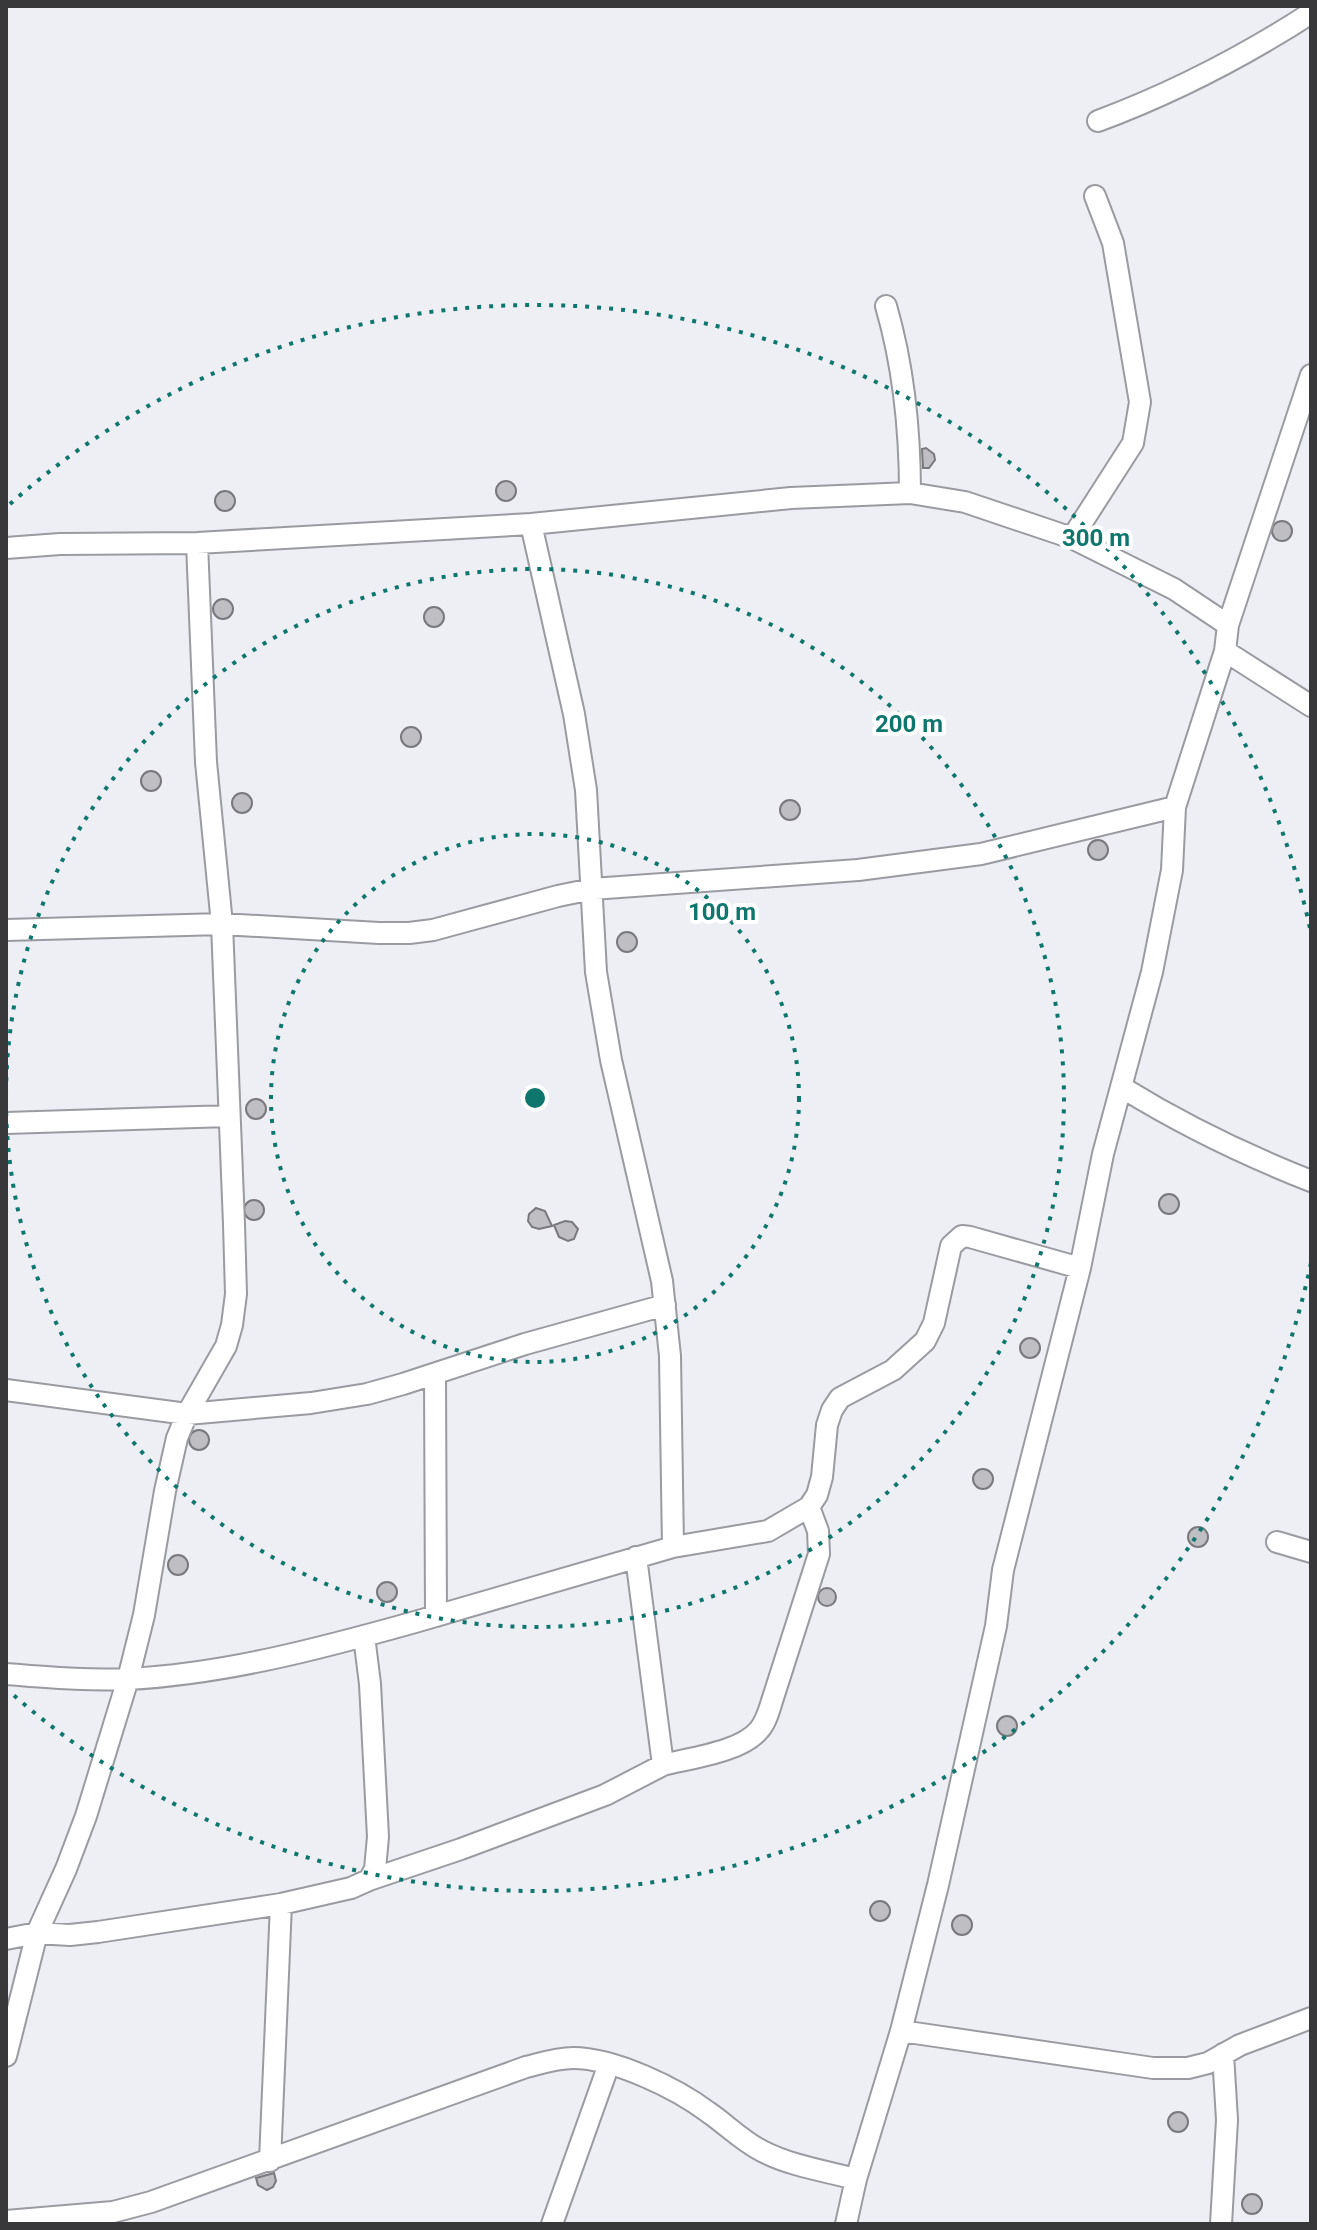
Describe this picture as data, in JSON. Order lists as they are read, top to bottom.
{
  "rings": ["300 m", "200 m", "100 m"]
}
